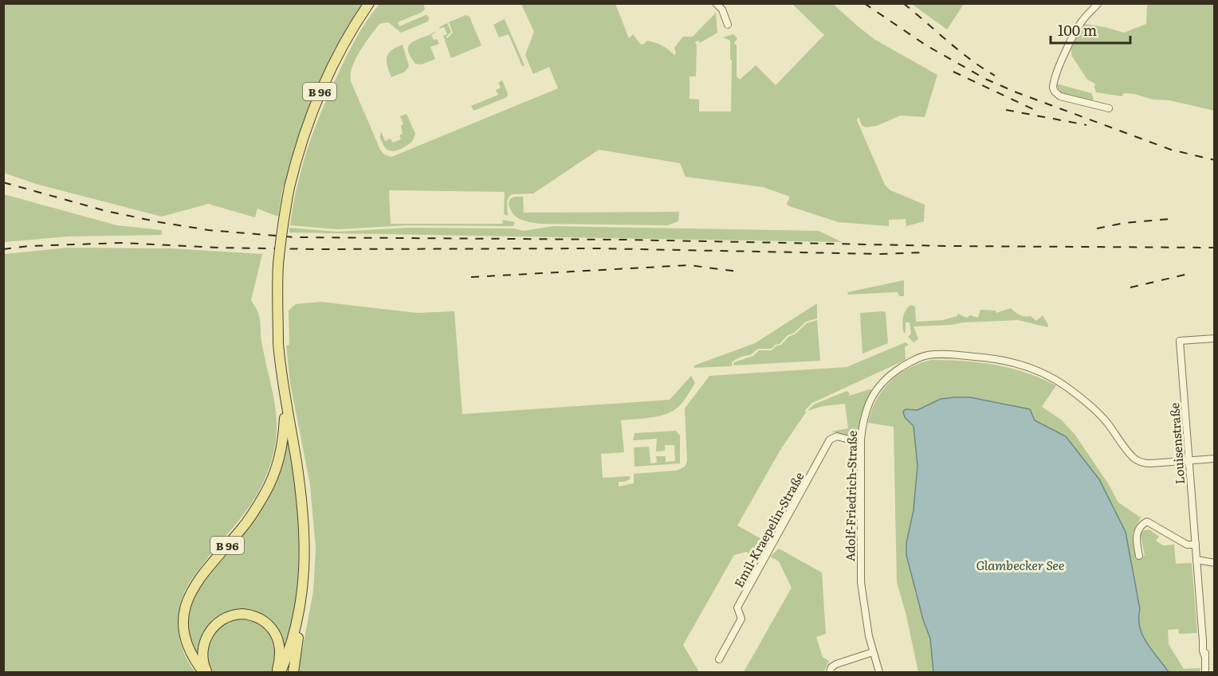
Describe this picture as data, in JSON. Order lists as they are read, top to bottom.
{
  "streets": {
    "main road": ["B 96"],
    "street": ["Louisenstraße", "Adolf-Friedrich-Straße", "Emil-Kraepelin-Straße"]
  },
  "crossings": [
    ["Louisenstraße", "Adolf-Friedrich-Straße"],
    ["Adolf-Friedrich-Straße", "Emil-Kraepelin-Straße"]
  ],
  "water": ["Glambecker See"],
  "scale_bar": "100 m"
}
